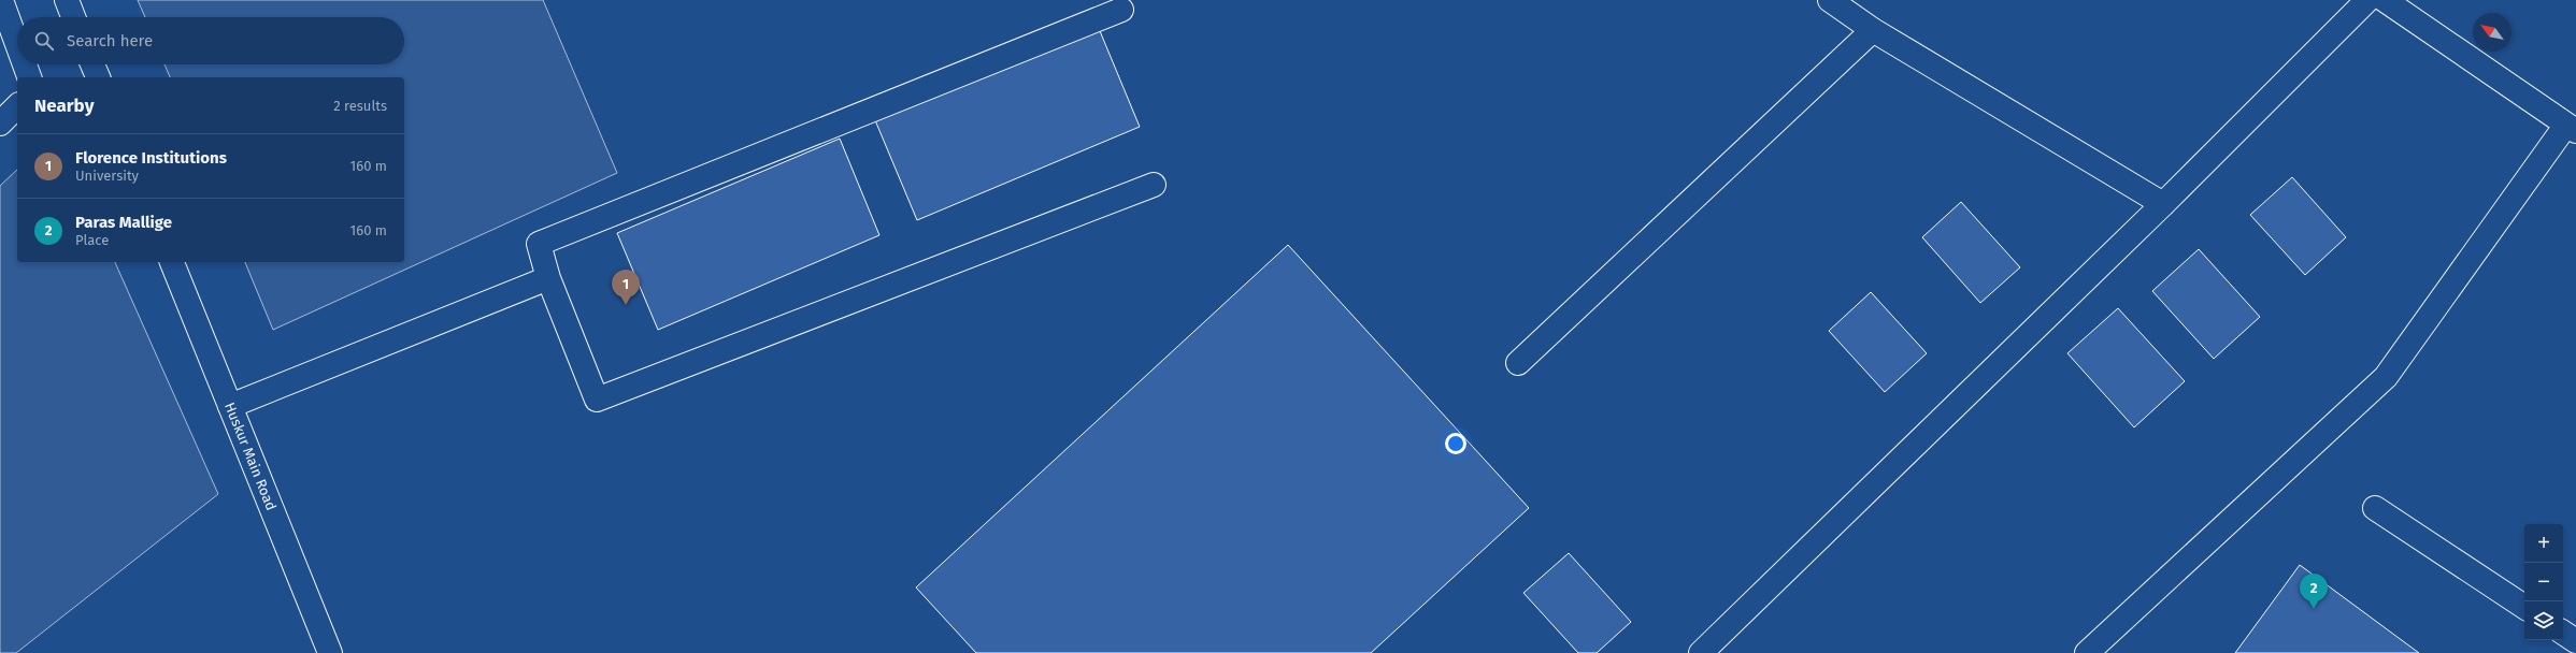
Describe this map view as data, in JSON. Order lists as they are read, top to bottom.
{
  "streets": {
    "main road": ["Huskur Main Road"]
  },
  "north": "top left",
  "page": {
    "search": "Search here",
    "heading": ["Nearby", "2 results"],
    "list": [
      {
        "mark": "1",
        "name": "Florence Institutions",
        "note": "University",
        "value": "160 m"
      },
      {
        "mark": "2",
        "name": "Paras Mallige",
        "note": "Place",
        "value": "160 m"
      }
    ],
    "pins": ["1", "2"],
    "map_buttons": ["+", "−"]
  }
}
